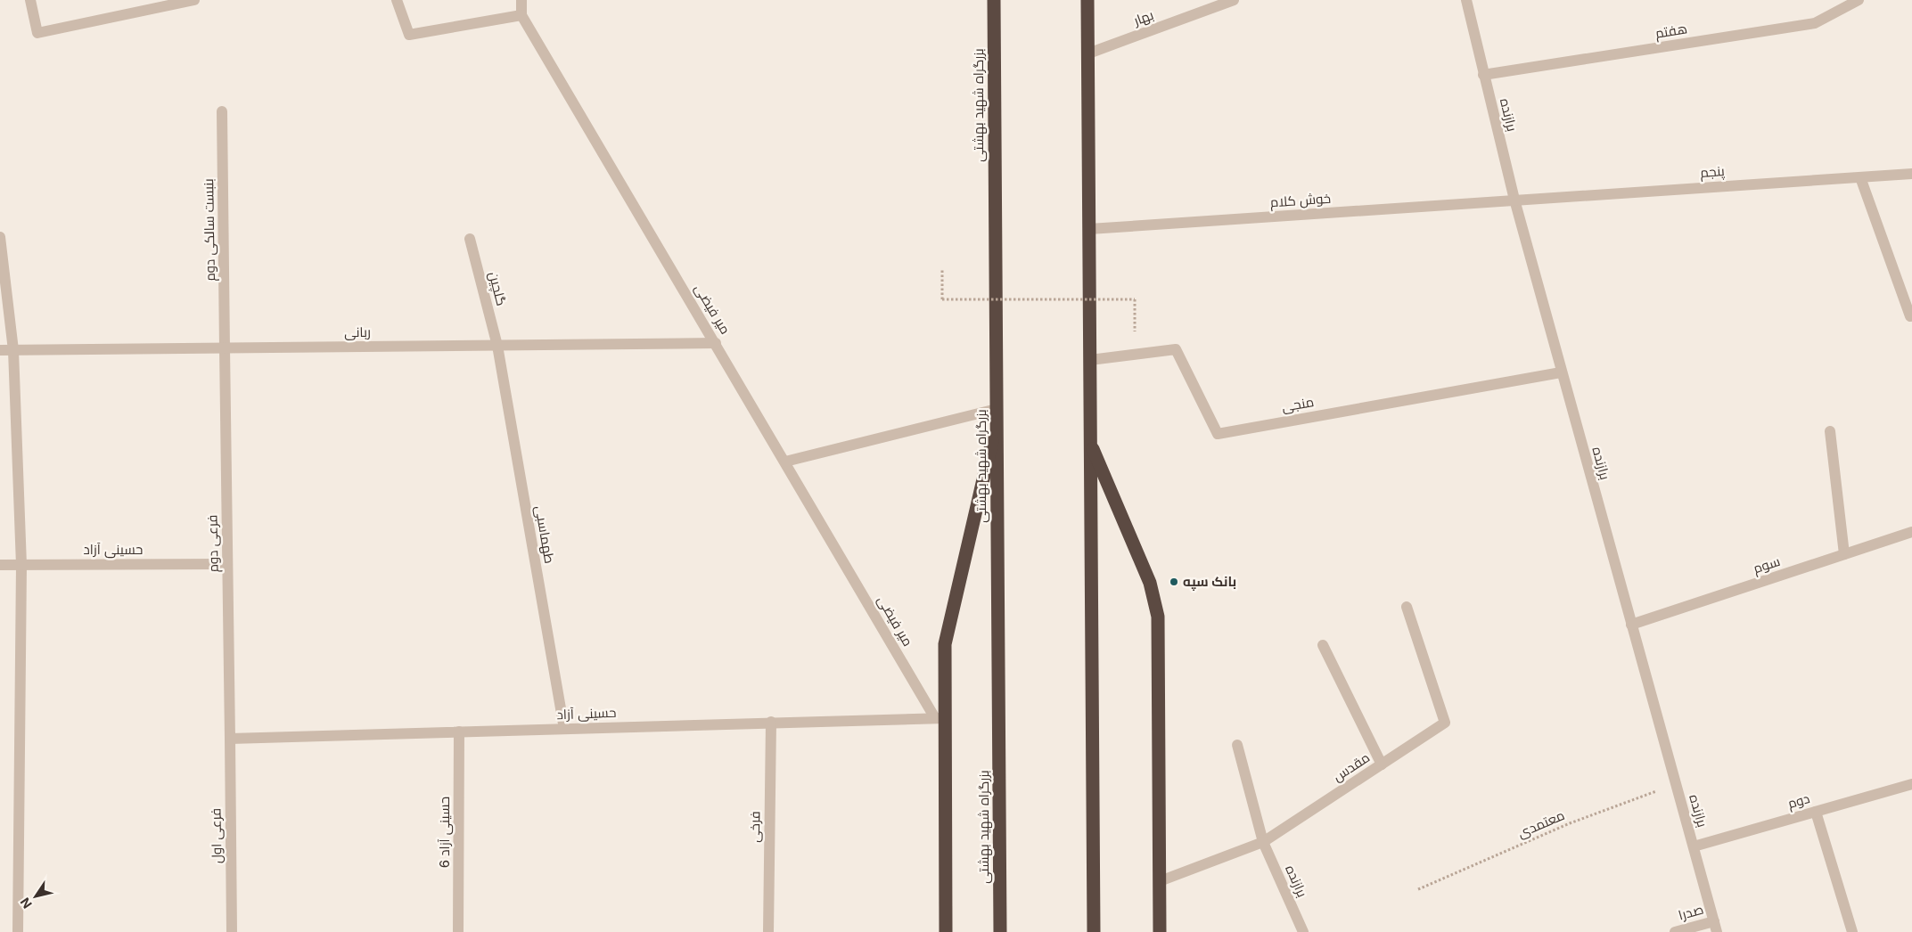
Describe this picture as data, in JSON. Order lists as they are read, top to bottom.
{
  "streets": {
    "highway": ["بزرگراه شهید بهشتی"],
    "street": [
      "بهار",
      "هفتم",
      "برازنده",
      "پنجم",
      "خوش کلام",
      "بنبست سالکی دوم",
      "گلچین",
      "میر فیضی",
      "ربانی",
      "منجی",
      "طهماسبی",
      "فرعی دوم",
      "حسینی آزاد",
      "سوم",
      "مقدس",
      "دوم",
      "فرخی",
      "حسینی آزاد 6",
      "فرعی اول",
      "صدرا"
    ],
    "path": ["معتمدی"]
  },
  "crossings": [
    ["هفتم", "برازنده"],
    ["برازنده", "پنجم"],
    ["برازنده", "خوش کلام"],
    ["برازنده", "منجی"],
    ["برازنده", "سوم"],
    ["برازنده", "مقدس"],
    ["برازنده", "دوم"],
    ["برازنده", "معتمدی"],
    ["برازنده", "صدرا"],
    ["پنجم", "خوش کلام"],
    ["بنبست سالکی دوم", "ربانی"],
    ["بنبست سالکی دوم", "فرعی دوم"],
    ["گلچین", "ربانی"],
    ["گلچین", "طهماسبی"],
    ["میر فیضی", "ربانی"],
    ["میر فیضی", "حسینی آزاد"],
    ["ربانی", "طهماسبی"],
    ["ربانی", "فرعی دوم"],
    ["طهماسبی", "حسینی آزاد"],
    ["فرعی دوم", "حسینی آزاد"],
    ["فرعی دوم", "فرعی اول"],
    ["حسینی آزاد", "فرخی"],
    ["حسینی آزاد", "حسینی آزاد 6"],
    ["حسینی آزاد", "فرعی اول"]
  ],
  "places": ["بانک سپه"],
  "north": "bottom left"
}
